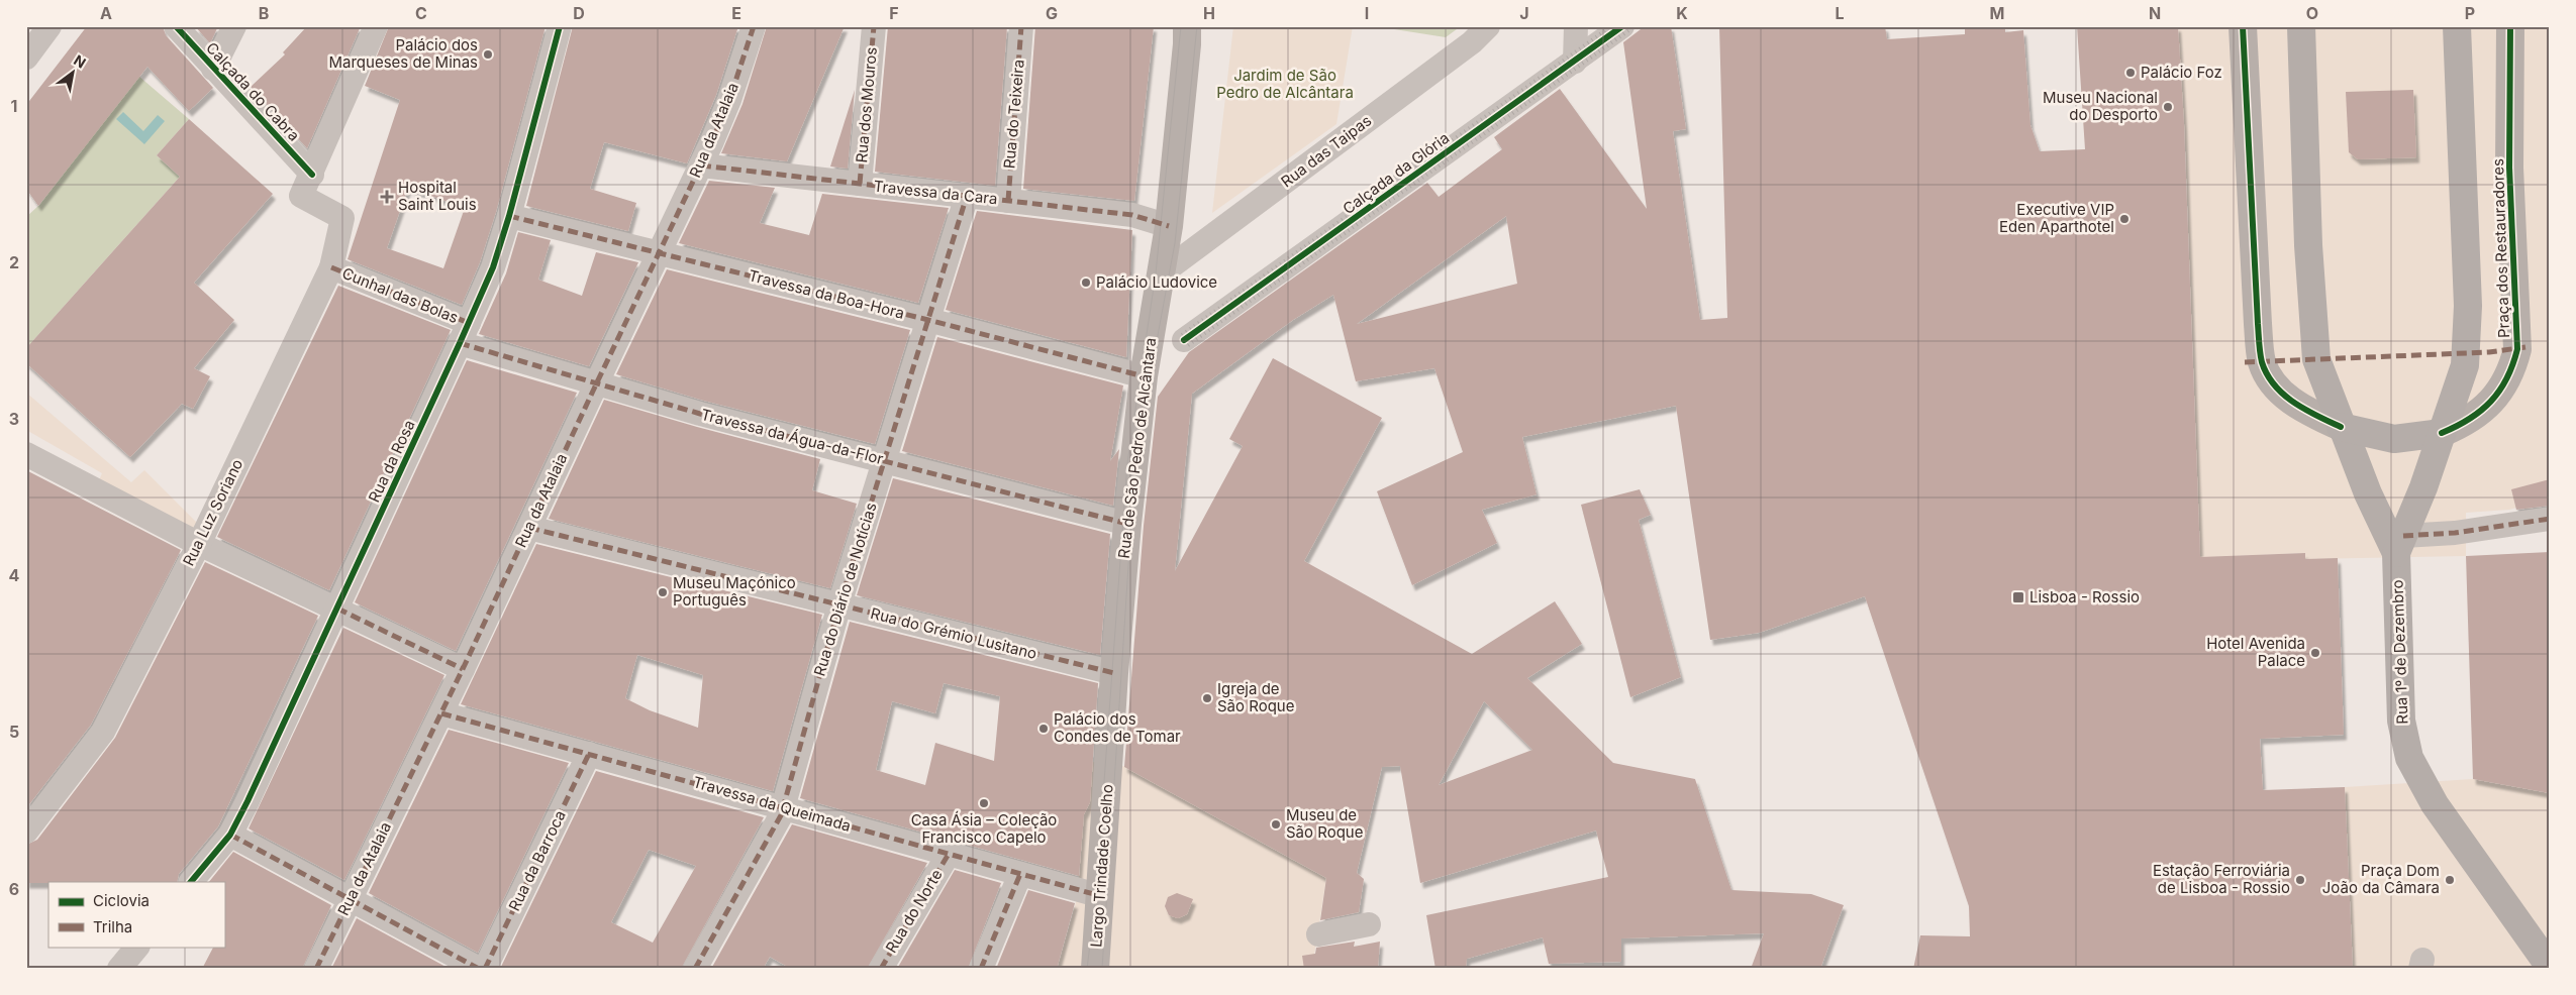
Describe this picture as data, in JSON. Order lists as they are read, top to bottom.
{
  "streets": {
    "main road": [
      "Praça dos Restauradores",
      "Rua de São Pedro de Alcântara",
      "Rua 1º de Dezembro",
      "Largo Trindade Coelho"
    ],
    "street": [
      "Calçada do Cabra",
      "Rua dos Mouros",
      "Rua do Teixeira",
      "Rua da Atalaia",
      "Rua das Taipas",
      "Calçada da Glória",
      "Travessa da Cara",
      "Travessa da Boa-Hora",
      "Cunhal das Bolas",
      "Travessa da Água-da-Flor",
      "Rua da Rosa",
      "Rua Luz Soriano",
      "Rua do Diário de Notícias",
      "Rua do Grémio Lusitano",
      "Travessa da Queimada",
      "Rua da Barroca",
      "Rua do Norte"
    ]
  },
  "crossings": [
    ["Calçada do Cabra", "Rua Luz Soriano"],
    ["Rua dos Mouros", "Travessa da Cara"],
    ["Rua do Teixeira", "Travessa da Cara"],
    ["Rua da Atalaia", "Travessa da Cara"],
    ["Rua da Atalaia", "Travessa da Boa-Hora"],
    ["Rua da Atalaia", "Travessa da Água-da-Flor"],
    ["Rua da Atalaia", "Rua do Grémio Lusitano"],
    ["Rua da Atalaia", "Travessa da Queimada"],
    ["Rua das Taipas", "Rua de São Pedro de Alcântara"],
    ["Travessa da Cara", "Rua de São Pedro de Alcântara"],
    ["Travessa da Cara", "Rua do Diário de Notícias"],
    ["Travessa da Boa-Hora", "Rua de São Pedro de Alcântara"],
    ["Travessa da Boa-Hora", "Rua da Rosa"],
    ["Travessa da Boa-Hora", "Rua do Diário de Notícias"],
    ["Cunhal das Bolas", "Travessa da Água-da-Flor"],
    ["Cunhal das Bolas", "Rua da Rosa"],
    ["Cunhal das Bolas", "Rua Luz Soriano"],
    ["Travessa da Água-da-Flor", "Rua de São Pedro de Alcântara"],
    ["Travessa da Água-da-Flor", "Rua da Rosa"],
    ["Travessa da Água-da-Flor", "Rua do Diário de Notícias"],
    ["Rua de São Pedro de Alcântara", "Rua do Grémio Lusitano"],
    ["Rua de São Pedro de Alcântara", "Largo Trindade Coelho"],
    ["Rua do Diário de Notícias", "Rua do Grémio Lusitano"],
    ["Rua do Diário de Notícias", "Travessa da Queimada"],
    ["Travessa da Queimada", "Rua da Barroca"],
    ["Travessa da Queimada", "Largo Trindade Coelho"],
    ["Travessa da Queimada", "Rua do Norte"]
  ],
  "parks": ["Jardim de São Pedro de Alcântara"],
  "places": {
    "other": [
      "Palácio dos Marqueses de Minas",
      "Palácio Foz",
      "Museu Nacional do Desporto",
      "Executive VIP Eden Aparthotel",
      "Palácio Ludovice",
      "Museu Maçónico Português",
      "Hotel Avenida Palace",
      "Igreja de São Roque",
      "Palácio dos Condes de Tomar",
      "Casa Ásia – Coleção Francisco Capelo",
      "Museu de São Roque",
      "Estação Ferroviária de Lisboa - Rossio",
      "Praça Dom João da Câmara"
    ],
    "health": ["Hospital Saint Louis"],
    "transit": ["Lisboa - Rossio"]
  },
  "legend": ["Ciclovia", "Trilha"],
  "north": "top right",
  "grid": {
    "columns": [
      "A",
      "B",
      "C",
      "D",
      "E",
      "F",
      "G",
      "H",
      "I",
      "J",
      "K",
      "L",
      "M",
      "N",
      "O",
      "P"
    ],
    "rows": [
      "1",
      "2",
      "3",
      "4",
      "5",
      "6"
    ]
  }
}
